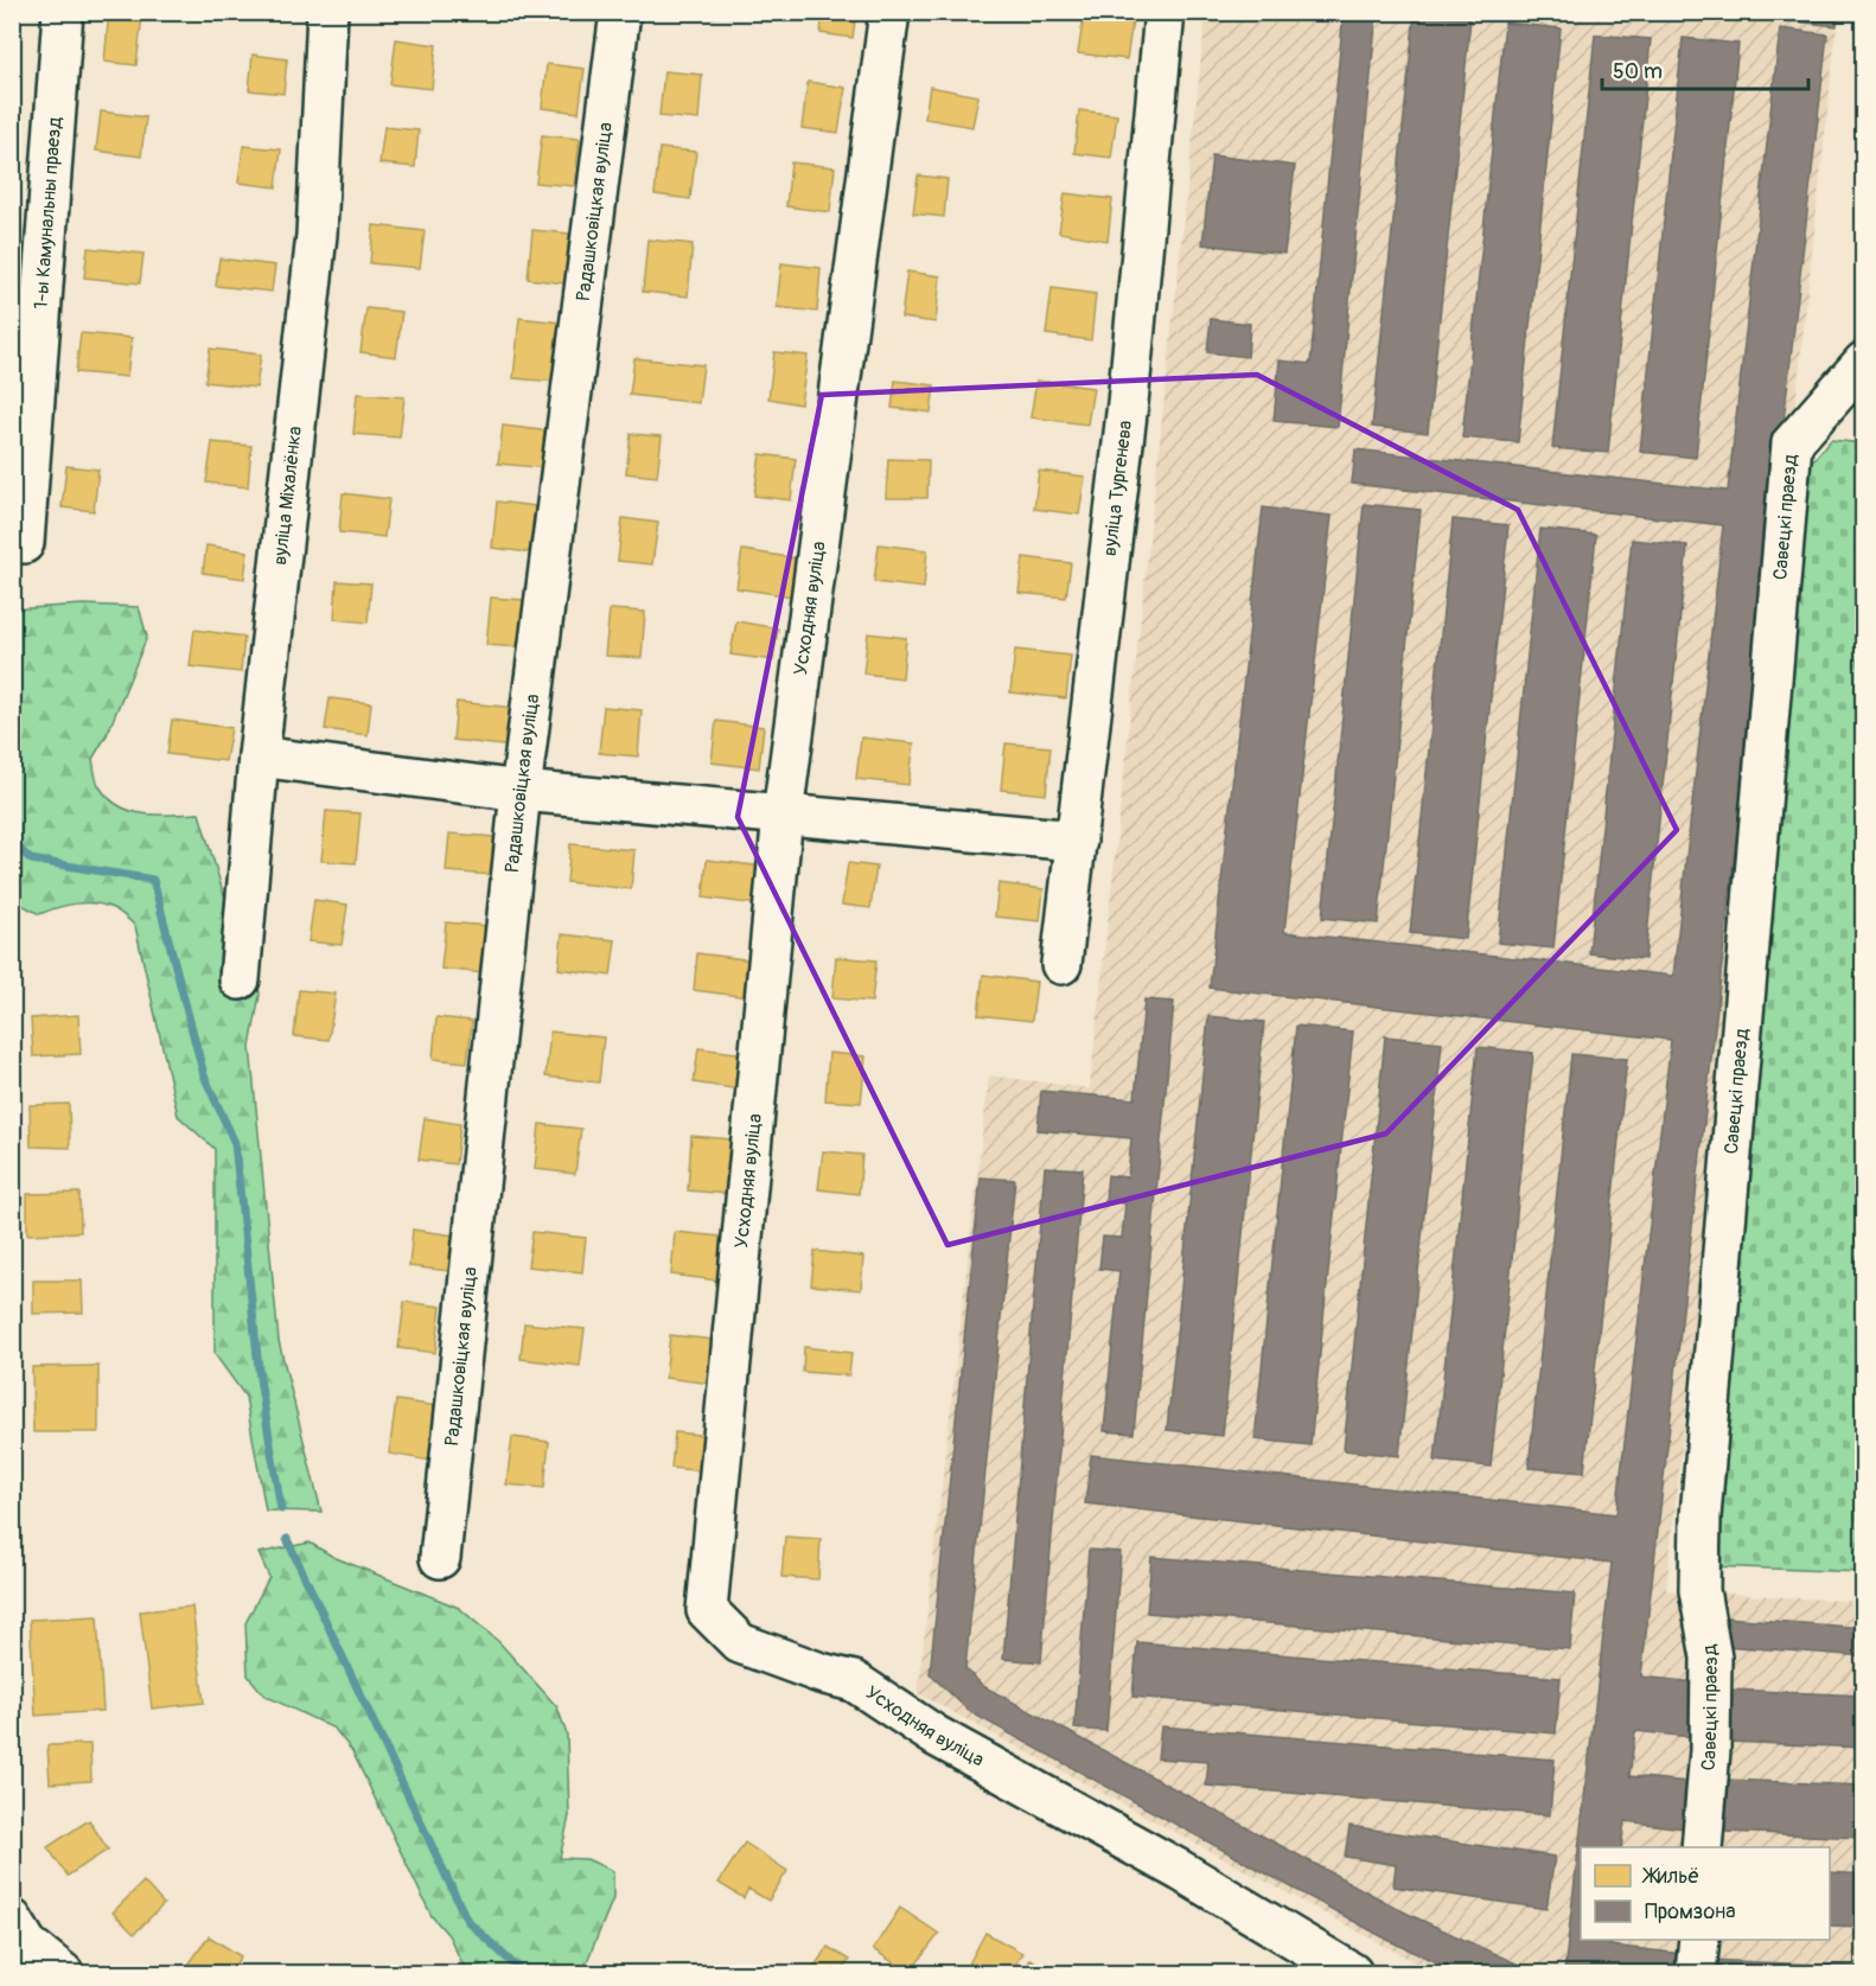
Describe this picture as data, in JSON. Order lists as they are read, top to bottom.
{
  "streets": {
    "street": [
      "Радашковіцкая вуліца",
      "1-ы Камунальны праезд",
      "вуліца Тургенева",
      "вуліца Міхалёнка",
      "Савецкі праезд",
      "Усходняя вуліца"
    ]
  },
  "legend": ["Жильё", "Промзона"],
  "scale_bar": "50 m"
}
